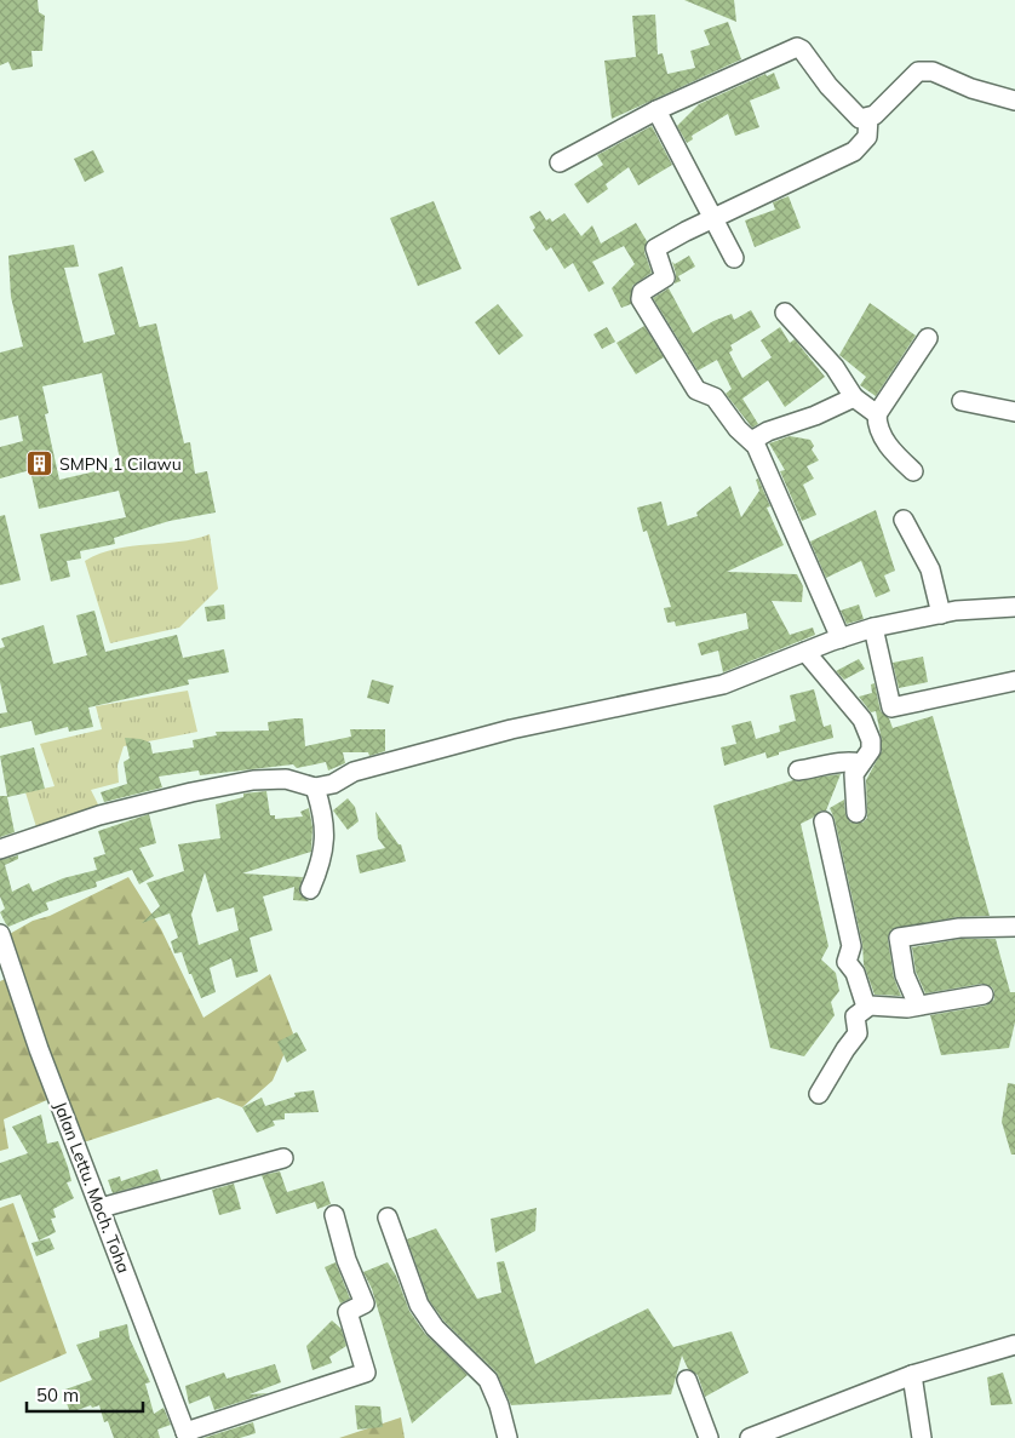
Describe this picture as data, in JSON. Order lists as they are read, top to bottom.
{
  "streets": {
    "street": ["Jalan Lettu. Moch. Toha"]
  },
  "places": {
    "building": ["SMPN 1 Cilawu"]
  },
  "scale_bar": "50 m"
}
